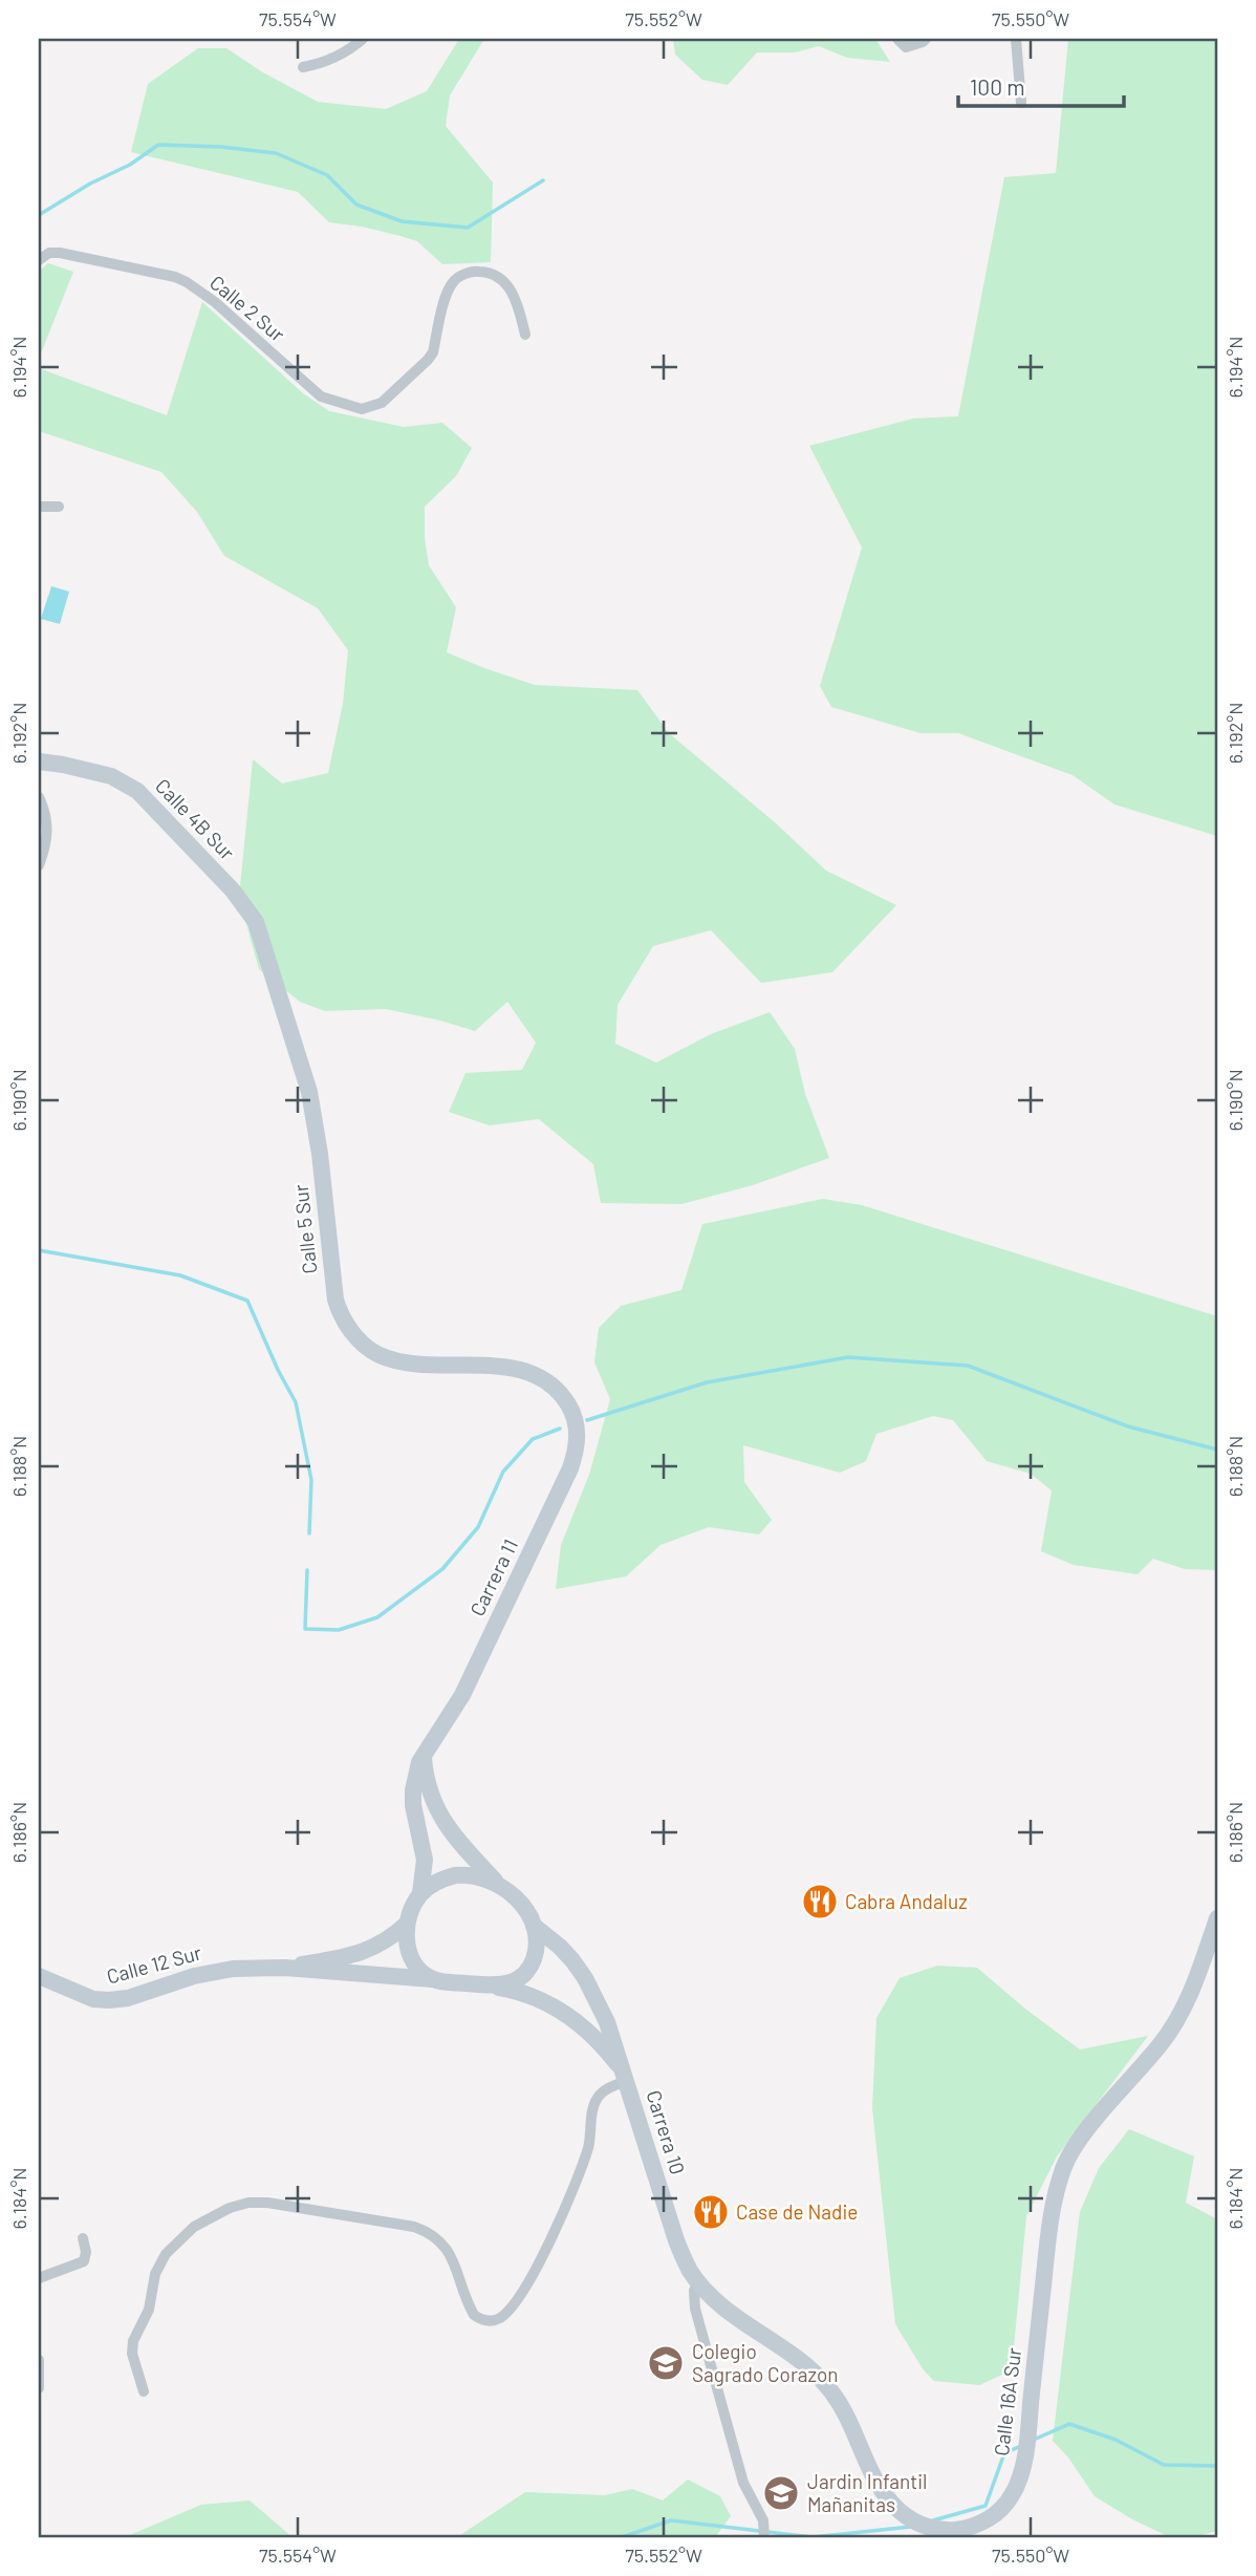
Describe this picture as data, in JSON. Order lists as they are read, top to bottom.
{
  "streets": {
    "main road": [
      "Calle 4B Sur",
      "Calle 5 Sur",
      "Carrera 11",
      "Calle 12 Sur",
      "Carrera 10",
      "Calle 16A Sur"
    ],
    "street": ["Calle 2 Sur"]
  },
  "crossings": [
    ["Calle 4B Sur", "Calle 5 Sur"],
    ["Calle 5 Sur", "Carrera 11"],
    ["Carrera 11", "Calle 12 Sur"],
    ["Carrera 11", "Carrera 10"],
    ["Calle 12 Sur", "Carrera 10"],
    ["Carrera 10", "Calle 16A Sur"]
  ],
  "places": {
    "restaurant": ["Cabra Andaluz", "Case de Nadie"],
    "school or university": ["Colegio Sagrado Corazon", "Jardin Infantil Mañanitas"]
  },
  "scale_bar": "100 m",
  "coordinates": [
    "75.554°W",
    "75.552°W",
    "75.550°W",
    "6.194°N",
    "6.192°N",
    "6.190°N",
    "6.188°N",
    "6.186°N",
    "6.184°N"
  ]
}
